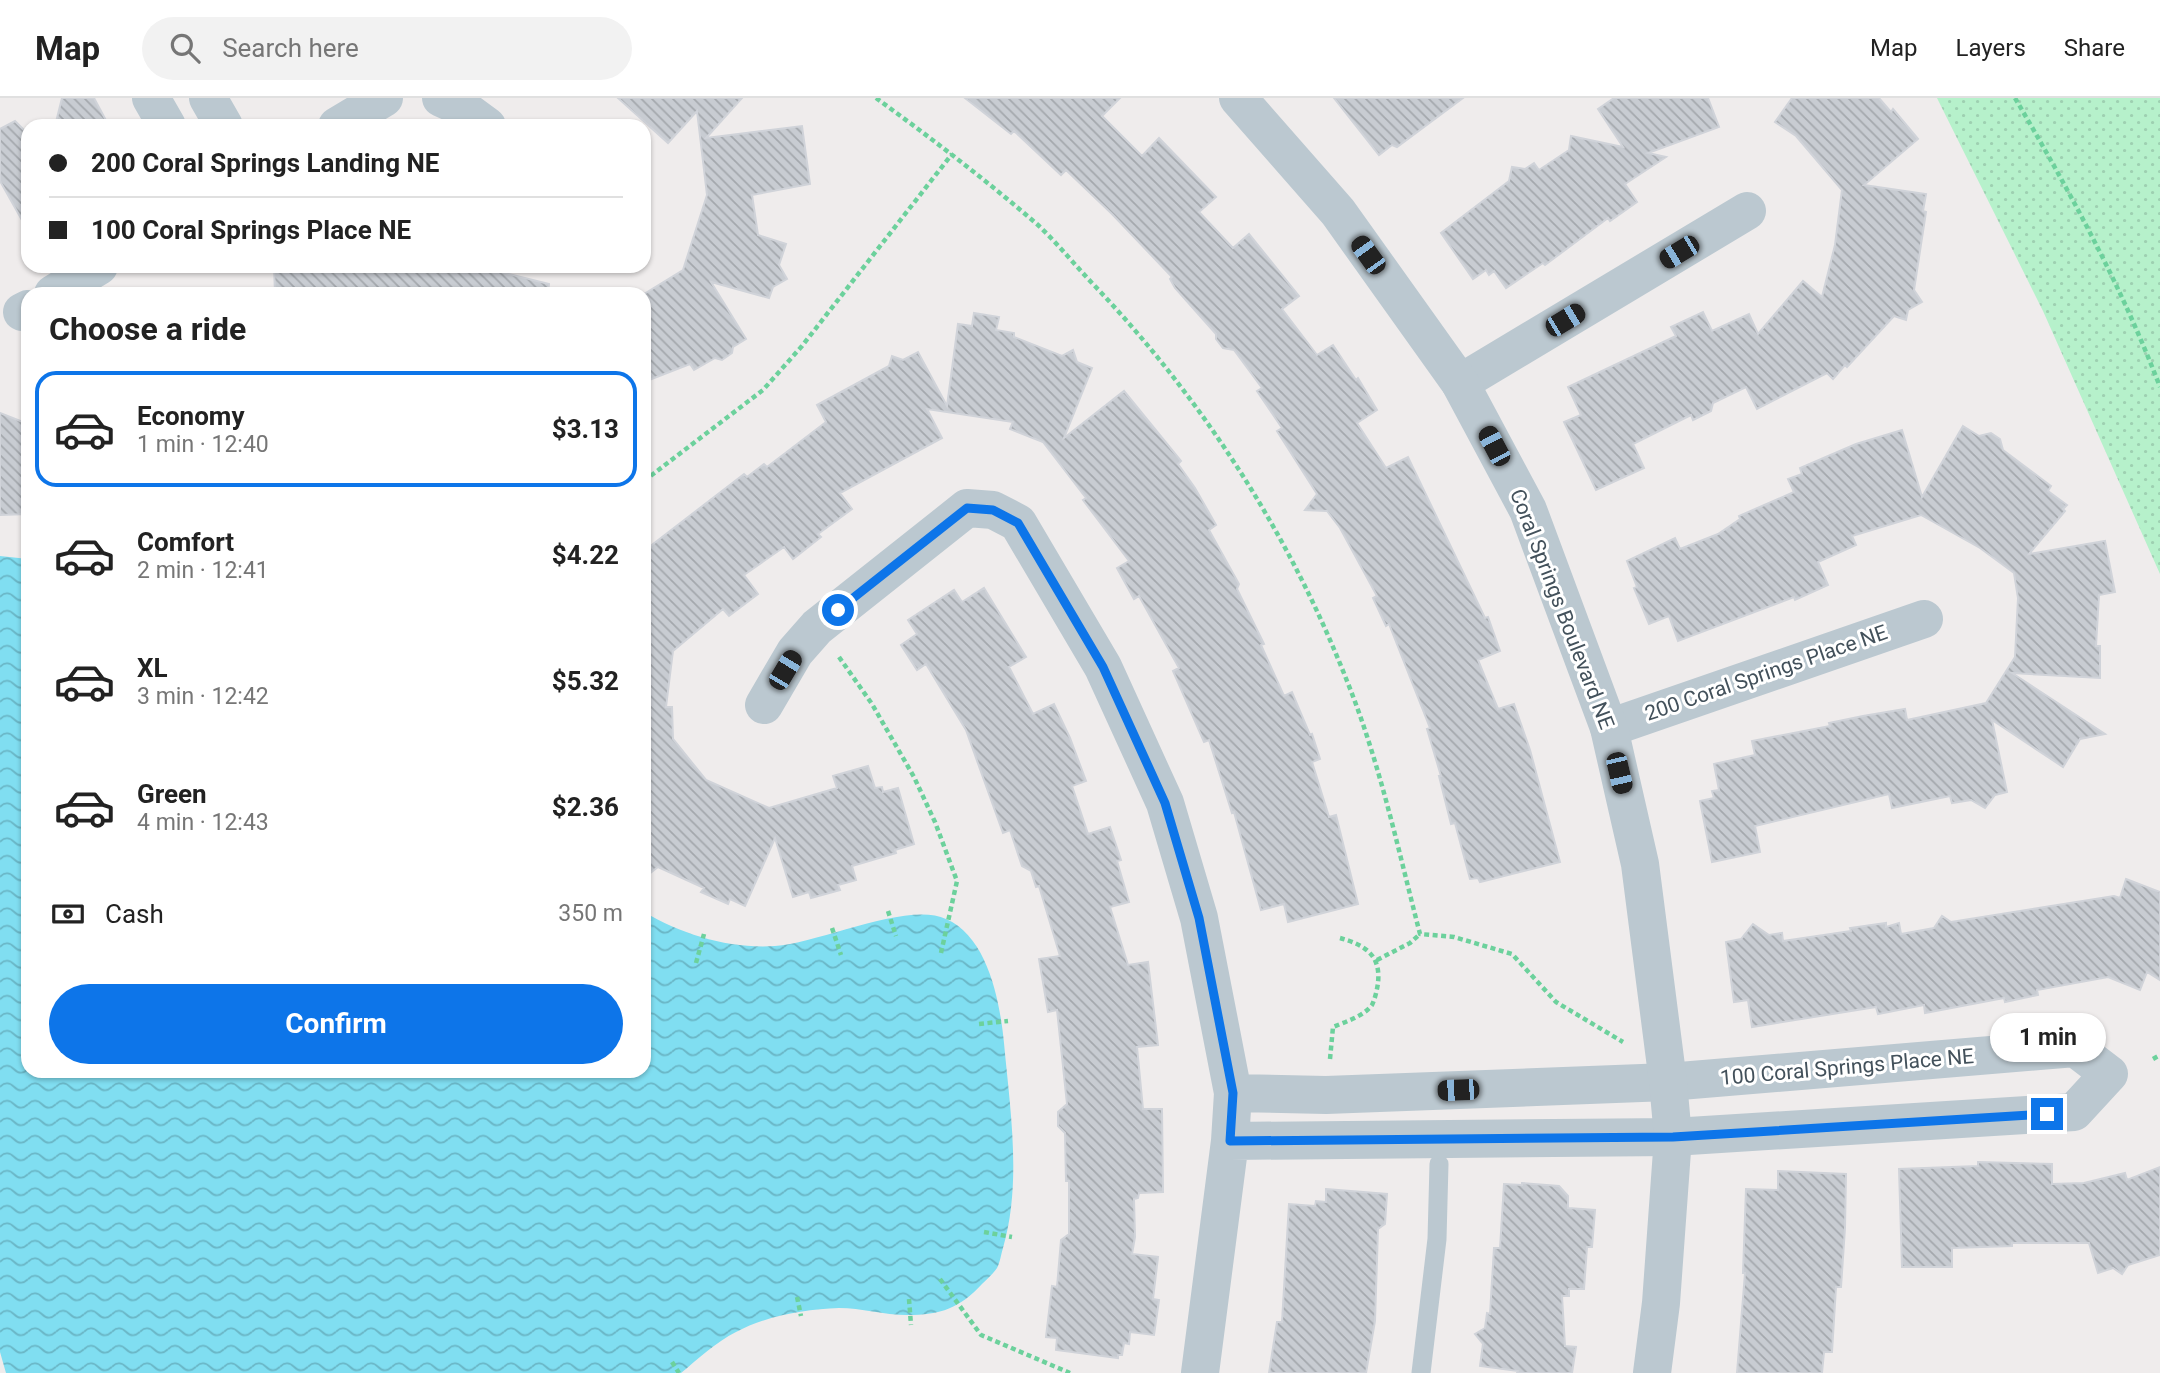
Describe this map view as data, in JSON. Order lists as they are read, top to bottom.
{
  "streets": {
    "street": ["Coral Springs Boulevard NE", "200 Coral Springs Place NE", "100 Coral Springs Place NE"]
  },
  "crossings": [
    ["Coral Springs Boulevard NE", "200 Coral Springs Place NE"],
    ["Coral Springs Boulevard NE", "100 Coral Springs Place NE"]
  ],
  "page": {
    "header": "Map",
    "search": "Search here",
    "nav": ["Map", "Layers", "Share"],
    "banner": ["200 Coral Springs Landing NE", "100 Coral Springs Place NE"],
    "heading": "Choose a ride",
    "list": [
      {
        "name": "Economy",
        "note": "1 min · 12:40",
        "value": "$3.13"
      },
      {
        "name": "Comfort",
        "note": "2 min · 12:41",
        "value": "$4.22"
      },
      {
        "name": "XL",
        "note": "3 min · 12:42",
        "value": "$5.32"
      },
      {
        "name": "Green",
        "note": "4 min · 12:43",
        "value": "$2.36"
      }
    ],
    "pay": ["Cash", "350 m"],
    "buttons": "Confirm",
    "bubble": "1 min"
  }
}
